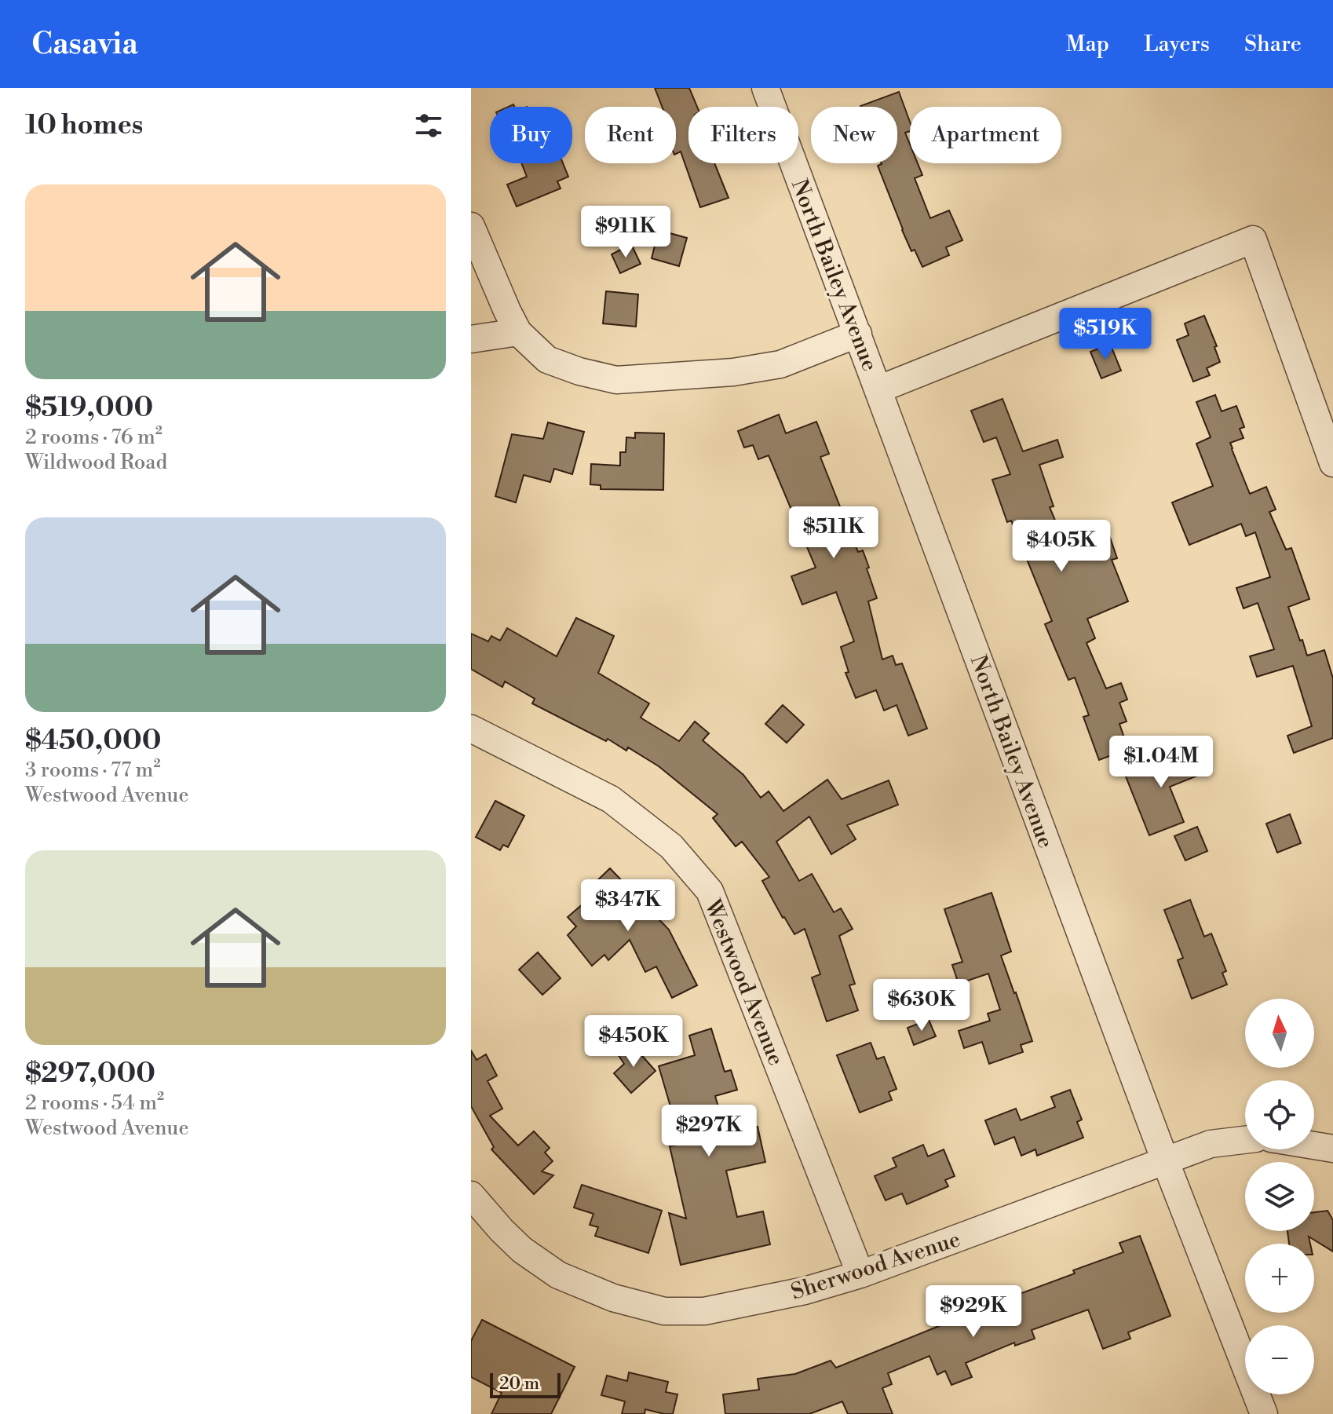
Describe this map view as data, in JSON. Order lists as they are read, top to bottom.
{
  "streets": {
    "street": ["North Bailey Avenue", "Westwood Avenue", "Sherwood Avenue"]
  },
  "crossings": [
    ["North Bailey Avenue", "Sherwood Avenue"],
    ["Westwood Avenue", "Sherwood Avenue"]
  ],
  "scale_bar": "20 m",
  "north": "top",
  "page": {
    "header": "Casavia",
    "nav": ["Map", "Layers", "Share"],
    "heading": "10 homes",
    "chip": [
      "Buy",
      "Rent",
      "Filters",
      "New",
      "Apartment"
    ],
    "list": [
      {
        "name": "$519,000",
        "note": "2 rooms · 76 m² · Wildwood Road"
      },
      {
        "name": "$450,000",
        "note": "3 rooms · 77 m² · Westwood Avenue"
      },
      {
        "name": "$297,000",
        "note": "2 rooms · 54 m² · Westwood Avenue"
      }
    ],
    "price": [
      "$911K",
      "$519K",
      "$511K",
      "$405K",
      "$1.04M",
      "$347K",
      "$630K",
      "$450K",
      "$297K",
      "$929K"
    ],
    "map_buttons": ["+", "−"],
    "scale": "20 m"
  }
}
